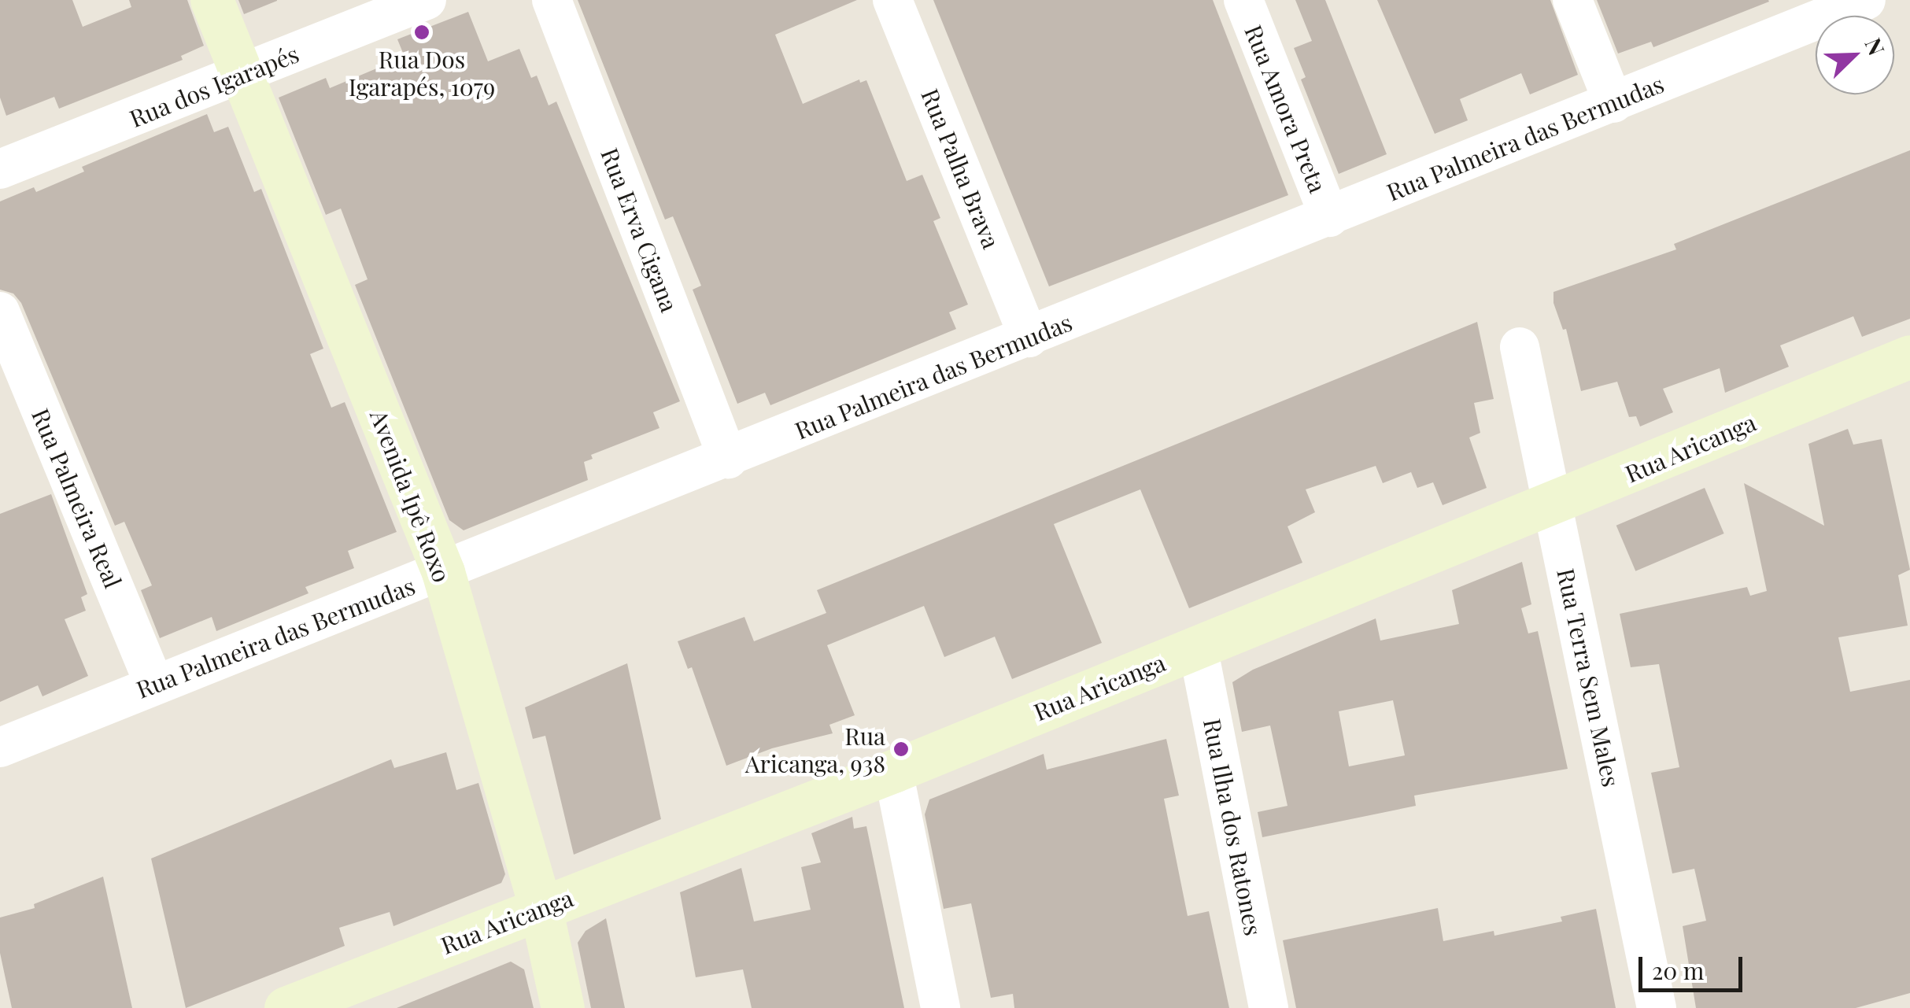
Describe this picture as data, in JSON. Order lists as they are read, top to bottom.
{
  "streets": {
    "street": [
      "Rua dos Igarapés",
      "Rua Amora Preta",
      "Rua Palmeira das Bermudas",
      "Rua Palha Brava",
      "Rua Erva Cigana",
      "Rua Aricanga",
      "Avenida Ipê Roxo",
      "Rua Palmeira Real",
      "Rua Terra Sem Males",
      "Rua Ilha dos Ratones"
    ]
  },
  "crossings": [
    ["Rua dos Igarapés", "Avenida Ipê Roxo"],
    ["Rua Amora Preta", "Rua Palmeira das Bermudas"],
    ["Rua Palmeira das Bermudas", "Rua Palha Brava"],
    ["Rua Palmeira das Bermudas", "Rua Erva Cigana"],
    ["Rua Palmeira das Bermudas", "Avenida Ipê Roxo"],
    ["Rua Palmeira das Bermudas", "Rua Palmeira Real"],
    ["Rua Aricanga", "Avenida Ipê Roxo"],
    ["Rua Aricanga", "Rua Terra Sem Males"],
    ["Rua Aricanga", "Rua Ilha dos Ratones"]
  ],
  "places": ["Rua Dos Igarapés, 1079", "Rua Aricanga, 938"],
  "scale_bar": "20 m",
  "north": "top right"
}
